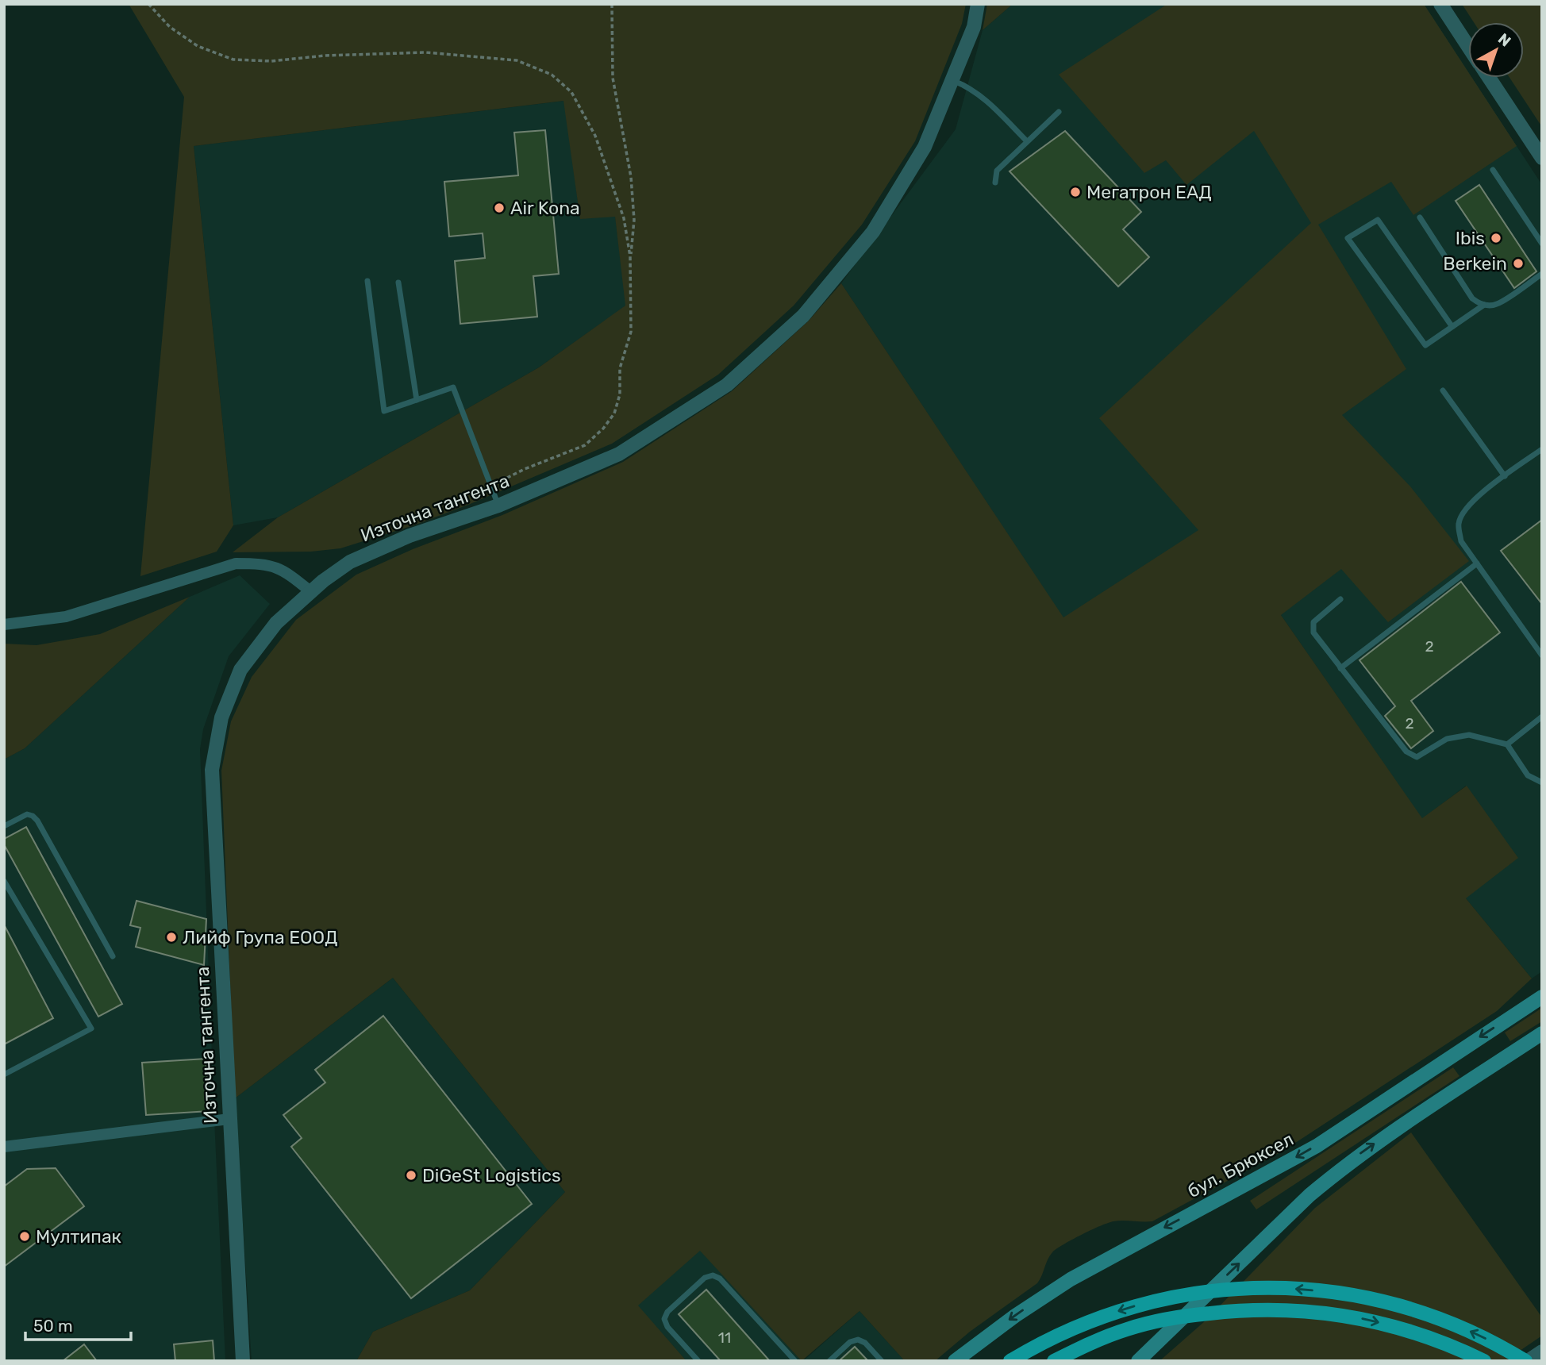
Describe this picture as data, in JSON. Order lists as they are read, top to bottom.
{
  "streets": {
    "main road": ["бул. Брюксел"],
    "street": ["Източна тангента"]
  },
  "places": [
    "Мегатрон ЕАД",
    "Air Kona",
    "Ibis",
    "Berkein",
    "Лийф Група ЕООД",
    "DiGeSt Logistics",
    "Мултипак"
  ],
  "house_numbers": ["2", "2", "11"],
  "scale_bar": "50 m",
  "north": "top right"
}
